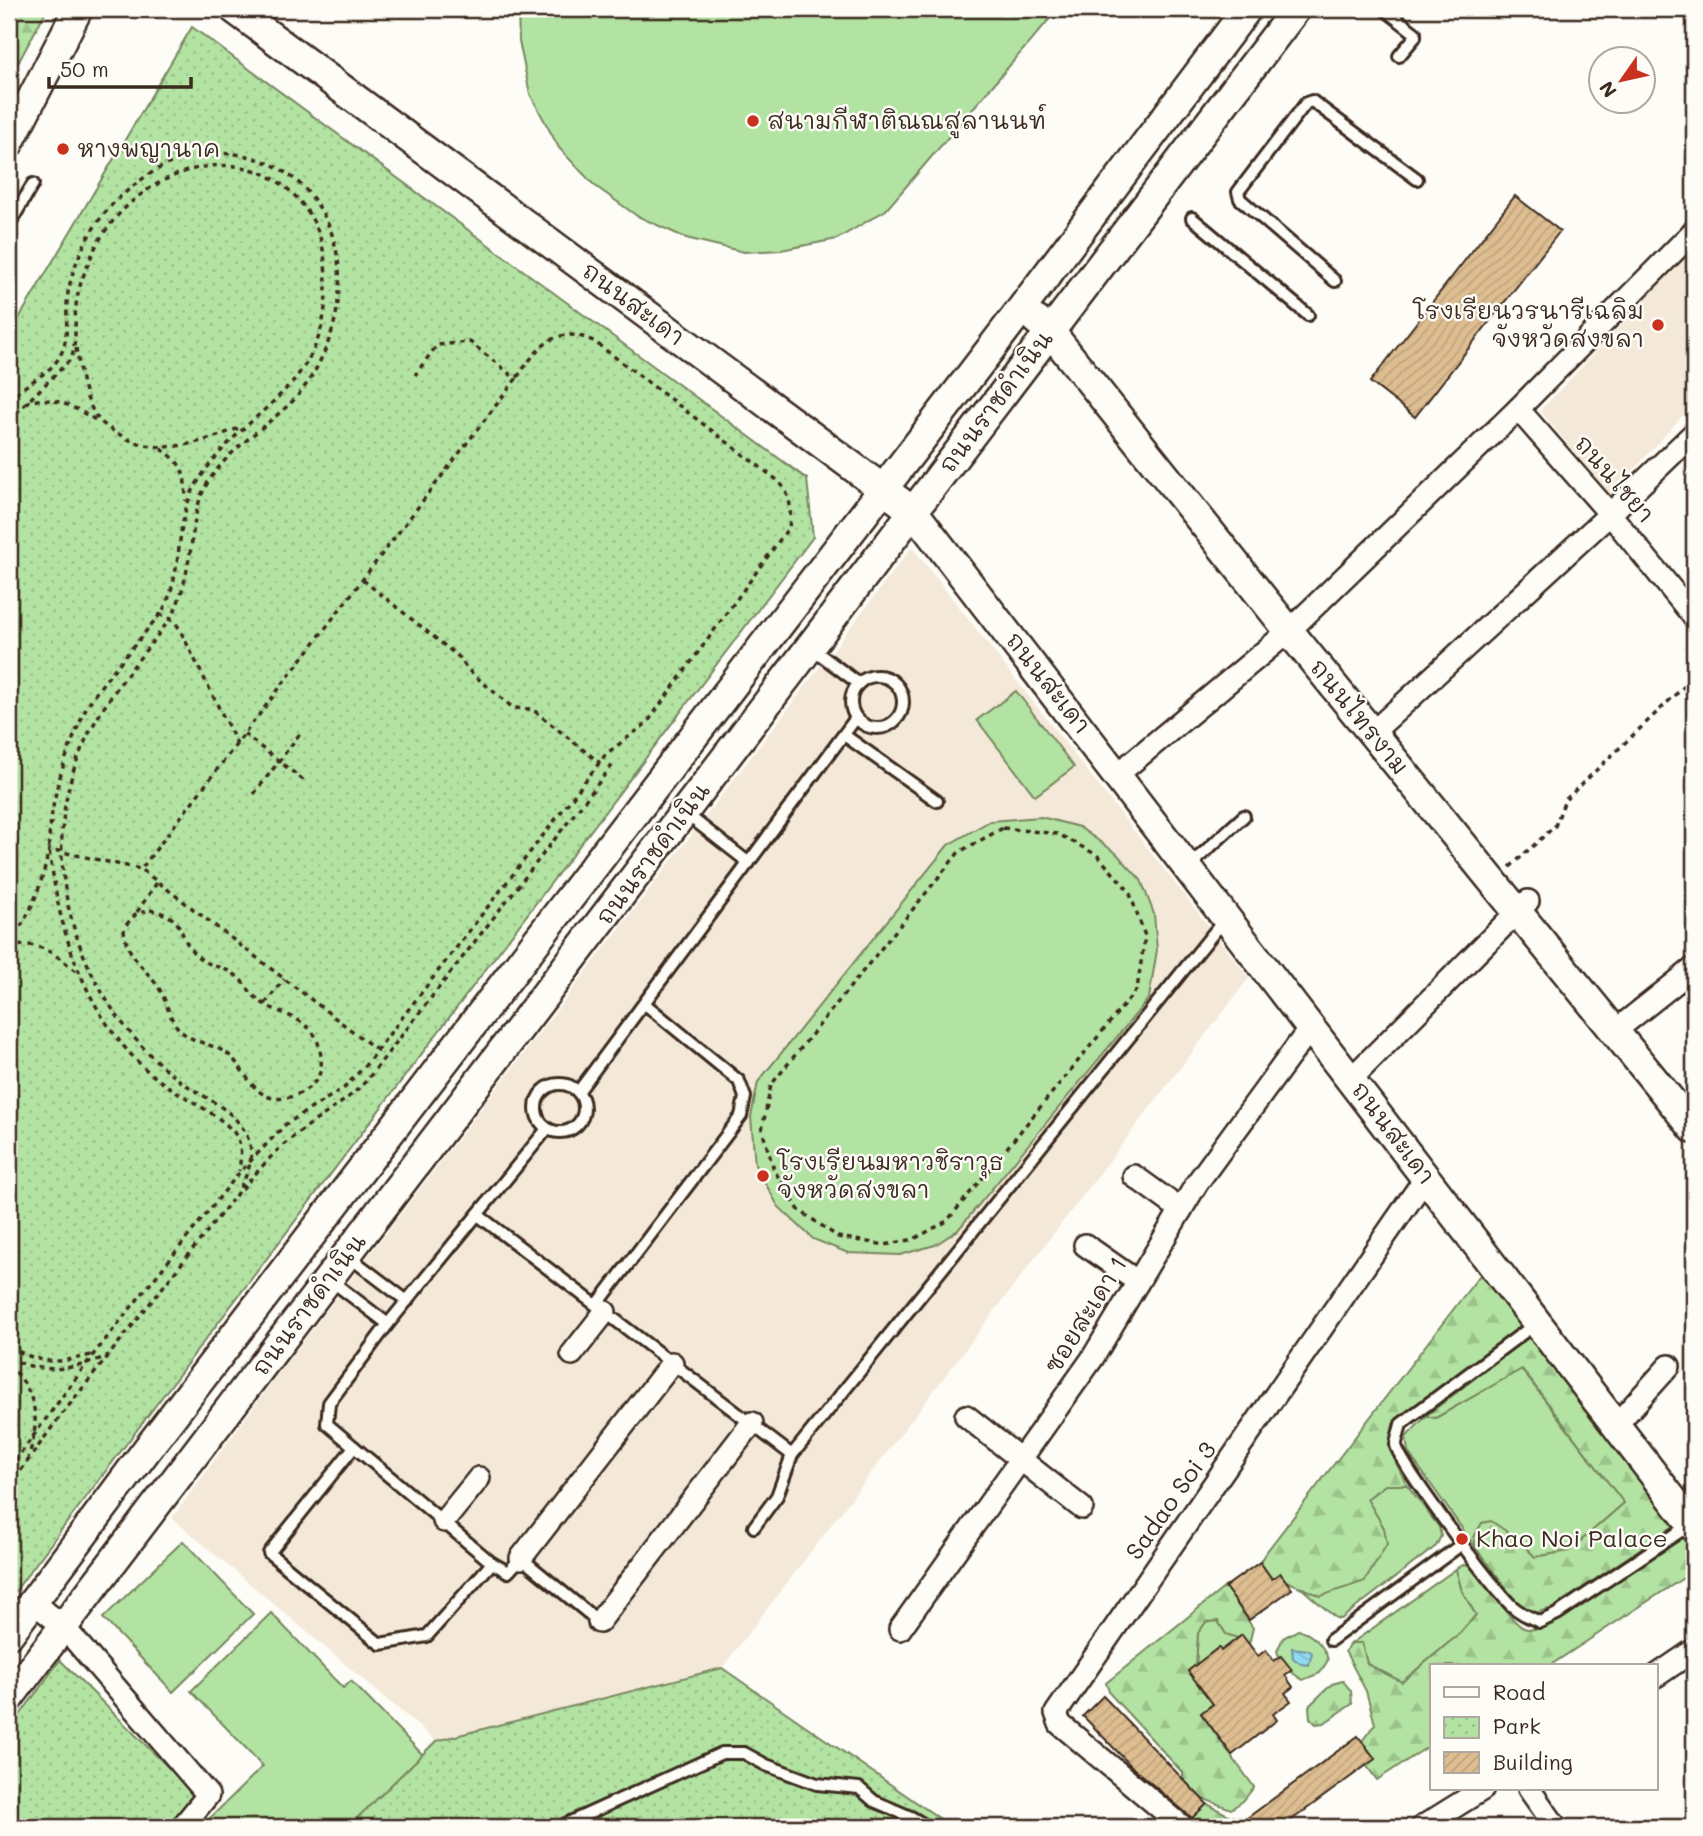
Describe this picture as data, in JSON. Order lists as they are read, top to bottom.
{
  "streets": {
    "street": [
      "ถนนสะเดา",
      "ถนนราชดำเนิน",
      "ถนนไชยา",
      "ถนนไทรงาม",
      "ซอยสะเดา 1",
      "Sadao Soi 3"
    ]
  },
  "crossings": [
    ["ถนนสะเดา", "ถนนราชดำเนิน"],
    ["ถนนสะเดา", "ซอยสะเดา 1"],
    ["ถนนสะเดา", "Sadao Soi 3"],
    ["ถนนราชดำเนิน", "ถนนไทรงาม"]
  ],
  "places": [
    "สนามกีฬาติณณสูลานนท์",
    "หางพญานาค",
    "โรงเรียนวรนารีเฉลิม จังหวัดสงขลา",
    "โรงเรียนมหาวชิราวุธ จังหวัดสงขลา",
    "Khao Noi Palace"
  ],
  "legend": ["Road", "Park", "Building"],
  "scale_bar": "50 m",
  "north": "bottom left"
}
